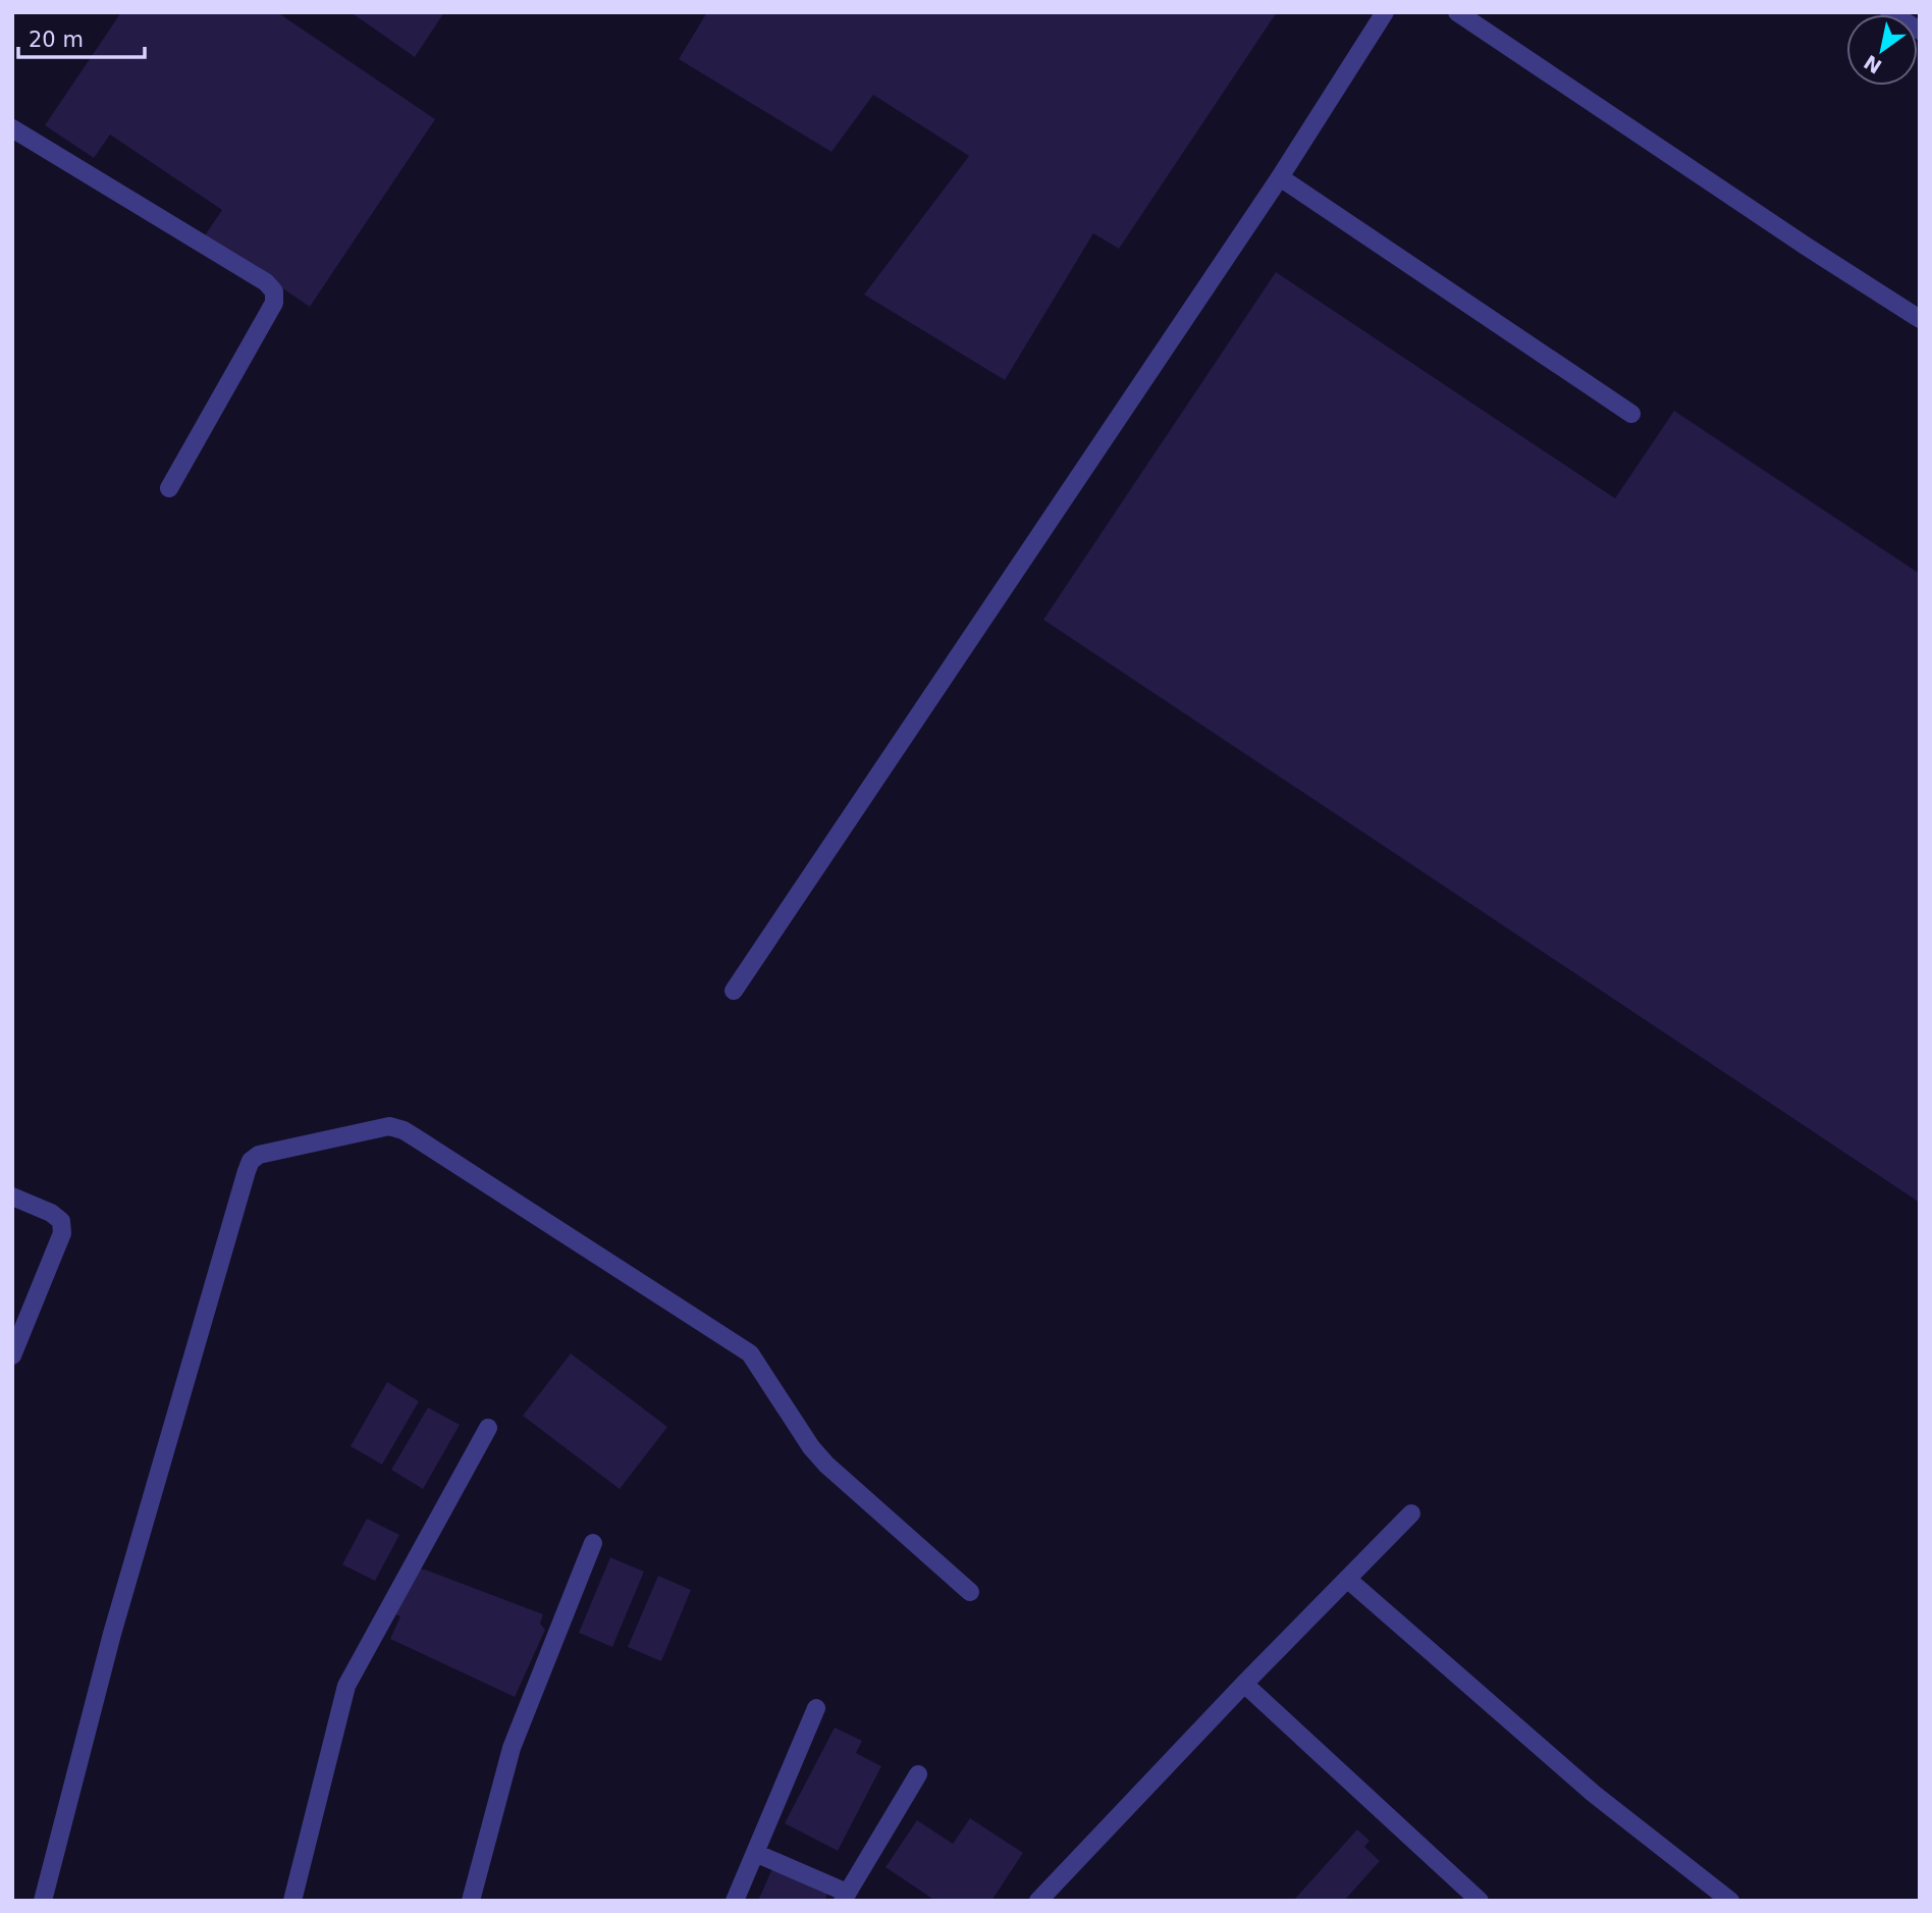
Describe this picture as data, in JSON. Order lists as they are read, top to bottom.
{
  "scale_bar": "20 m",
  "north": "bottom left"
}
